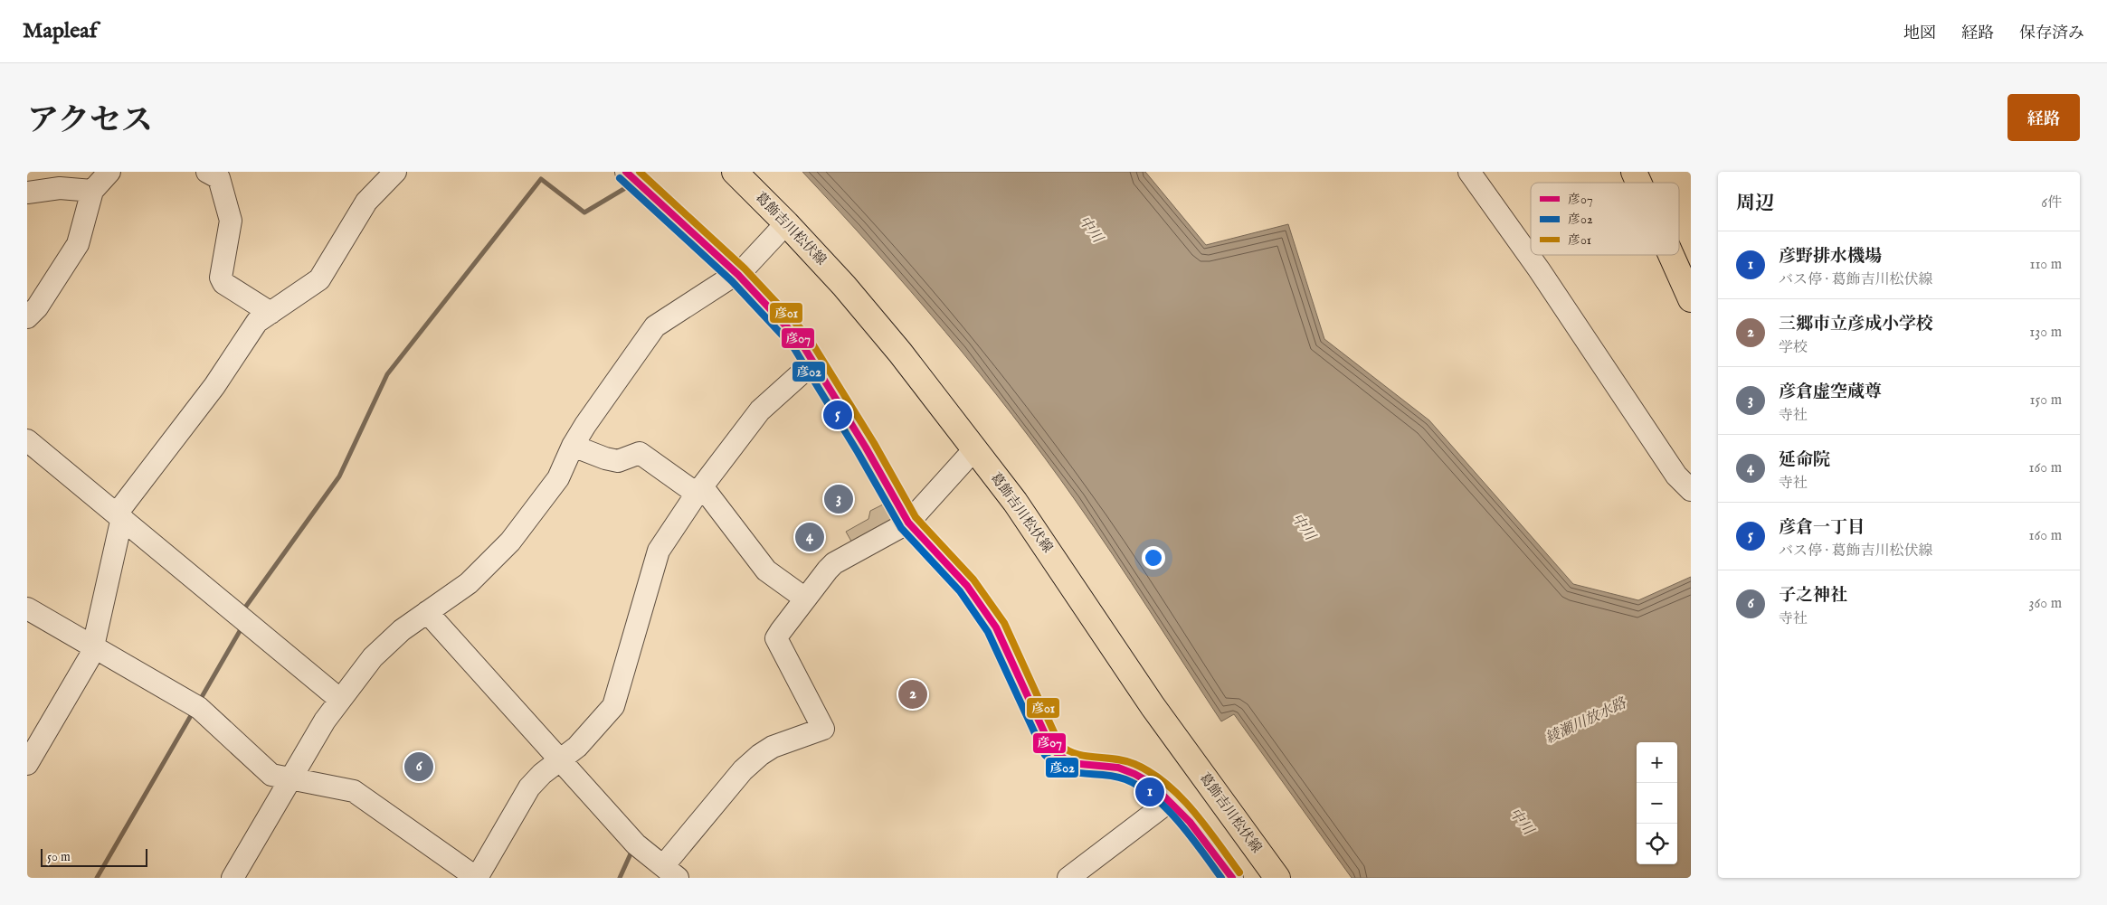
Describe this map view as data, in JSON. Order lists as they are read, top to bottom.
{
  "streets": {
    "main road": ["葛飾吉川松伏線"]
  },
  "water": ["中川", "綾瀬川放水路"],
  "lines": ["transit line 彦07", "transit line 彦01", "transit line 彦02"],
  "legend": ["彦07", "彦02", "彦01"],
  "scale_bar": "50 m",
  "page": {
    "header": "Mapleaf",
    "nav": ["地図", "経路", "保存済み"],
    "title": "アクセス",
    "buttons": "経路",
    "heading": ["周辺", "6件"],
    "list": [
      {
        "mark": "1",
        "name": "彦野排水機場",
        "note": "バス停 · 葛飾吉川松伏線",
        "value": "110 m"
      },
      {
        "mark": "2",
        "name": "三郷市立彦成小学校",
        "note": "学校",
        "value": "130 m"
      },
      {
        "mark": "3",
        "name": "彦倉虚空蔵尊",
        "note": "寺社",
        "value": "150 m"
      },
      {
        "mark": "4",
        "name": "延命院",
        "note": "寺社",
        "value": "160 m"
      },
      {
        "mark": "5",
        "name": "彦倉一丁目",
        "note": "バス停 · 葛飾吉川松伏線",
        "value": "160 m"
      },
      {
        "mark": "6",
        "name": "子之神社",
        "note": "寺社",
        "value": "360 m"
      }
    ],
    "pins": [
      "5",
      "3",
      "4",
      "2",
      "6",
      "1"
    ],
    "map_buttons": ["+", "−"],
    "scale": "50 m"
  }
}
